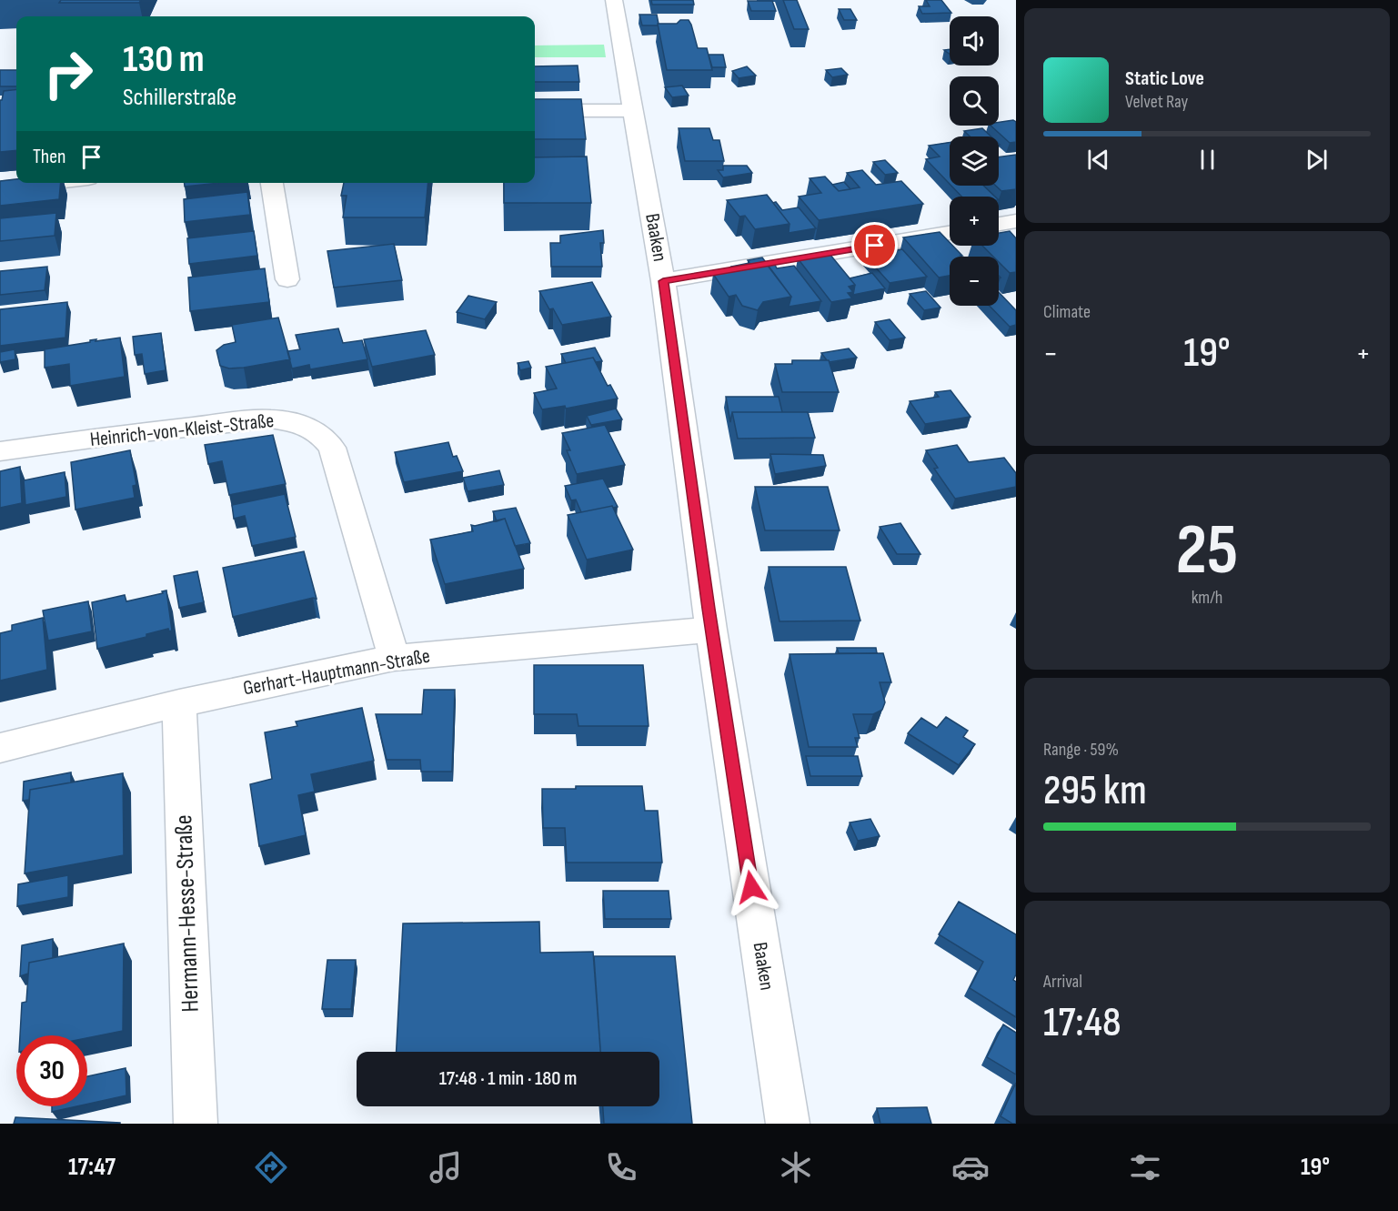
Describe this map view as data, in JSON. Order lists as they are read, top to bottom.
{
  "streets": {
    "street": [
      "Baaken",
      "Heinrich-von-Kleist-Straße",
      "Gerhart-Hauptmann-Straße",
      "Hermann-Hesse-Straße"
    ]
  },
  "crossings": [
    ["Baaken", "Gerhart-Hauptmann-Straße"],
    ["Heinrich-von-Kleist-Straße", "Gerhart-Hauptmann-Straße"],
    ["Gerhart-Hauptmann-Straße", "Hermann-Hesse-Straße"]
  ],
  "page": {
    "map_buttons": ["+", "−"],
    "turn": ["130 m", "Schillerstraße"],
    "song": ["Static Love", "Velvet Ray"],
    "then": "Then",
    "tile": [
      "Climate",
      ["25", "km/h"],
      ["Range · 59%", "295 km"],
      ["Arrival", "17:48"]
    ],
    "heat": ["−", "19°", "+"],
    "limit": "30",
    "trip": "17:48 · 1 min · 180 m",
    "tabs": ["17:47", "19°"]
  }
}
